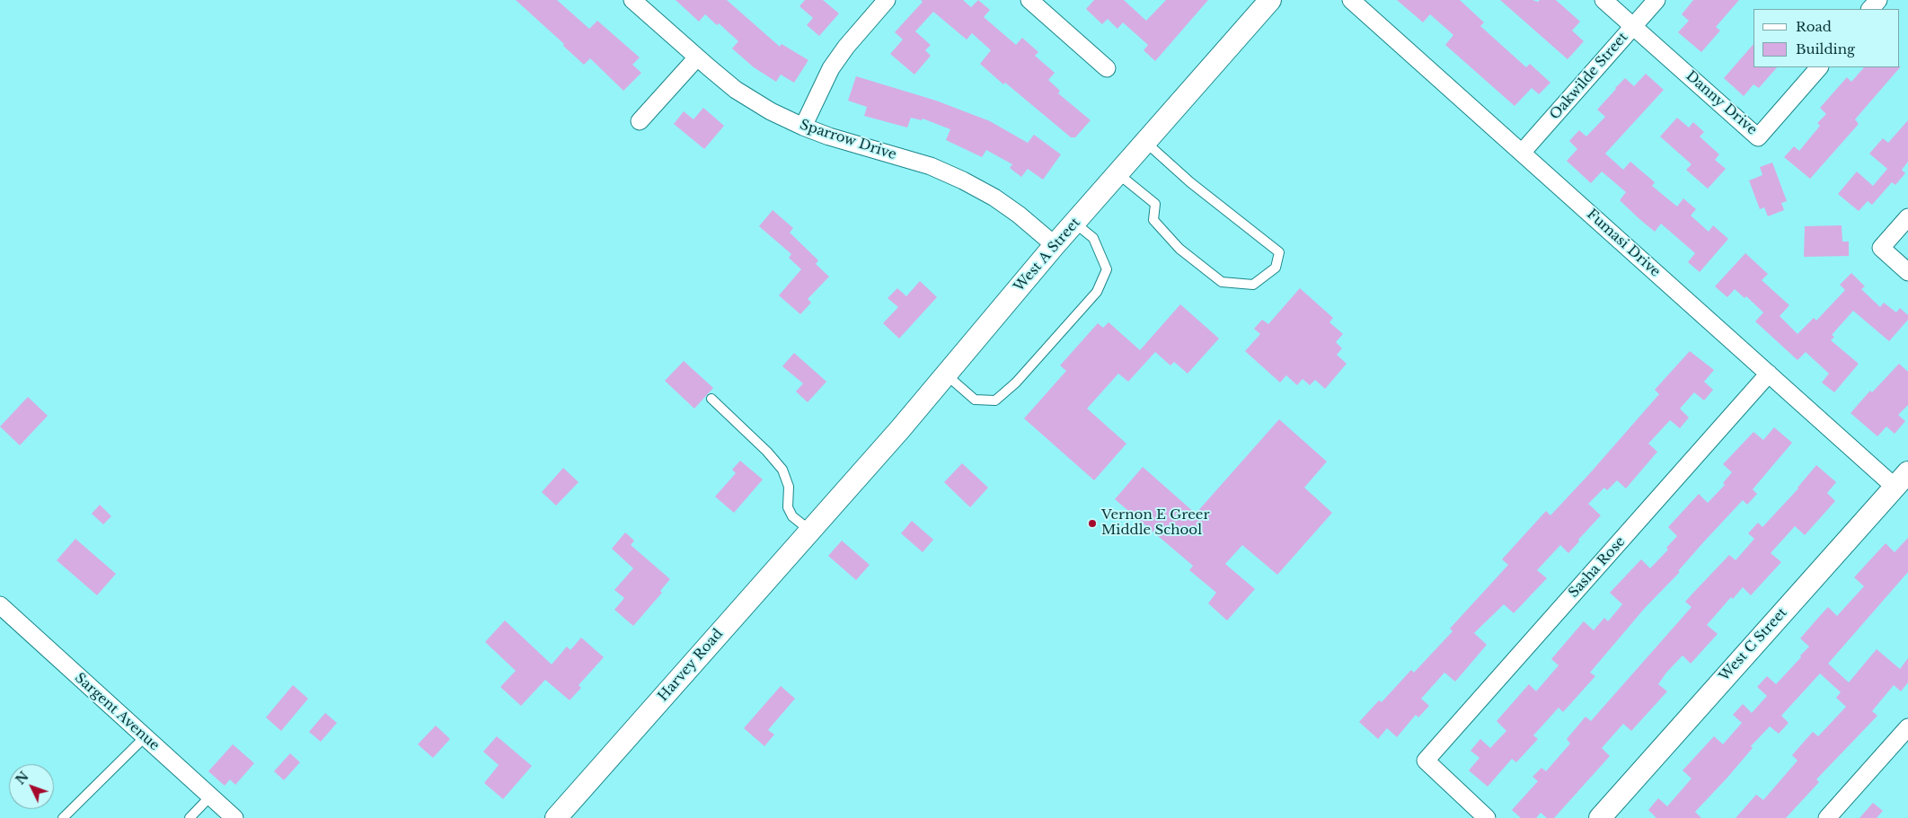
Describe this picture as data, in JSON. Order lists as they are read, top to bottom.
{
  "streets": {
    "street": [
      "Oakwilde Street",
      "Danny Drive",
      "Sparrow Drive",
      "Fumasi Drive",
      "West A Street",
      "Sasha Rose",
      "West C Street",
      "Harvey Road",
      "Sargent Avenue"
    ]
  },
  "crossings": [
    ["Oakwilde Street", "Danny Drive"],
    ["Oakwilde Street", "Fumasi Drive"],
    ["Sparrow Drive", "West A Street"],
    ["Fumasi Drive", "Sasha Rose"],
    ["Fumasi Drive", "West C Street"],
    ["West A Street", "Harvey Road"]
  ],
  "places": ["Vernon E Greer Middle School"],
  "legend": ["Road", "Building"],
  "north": "top left"
}
